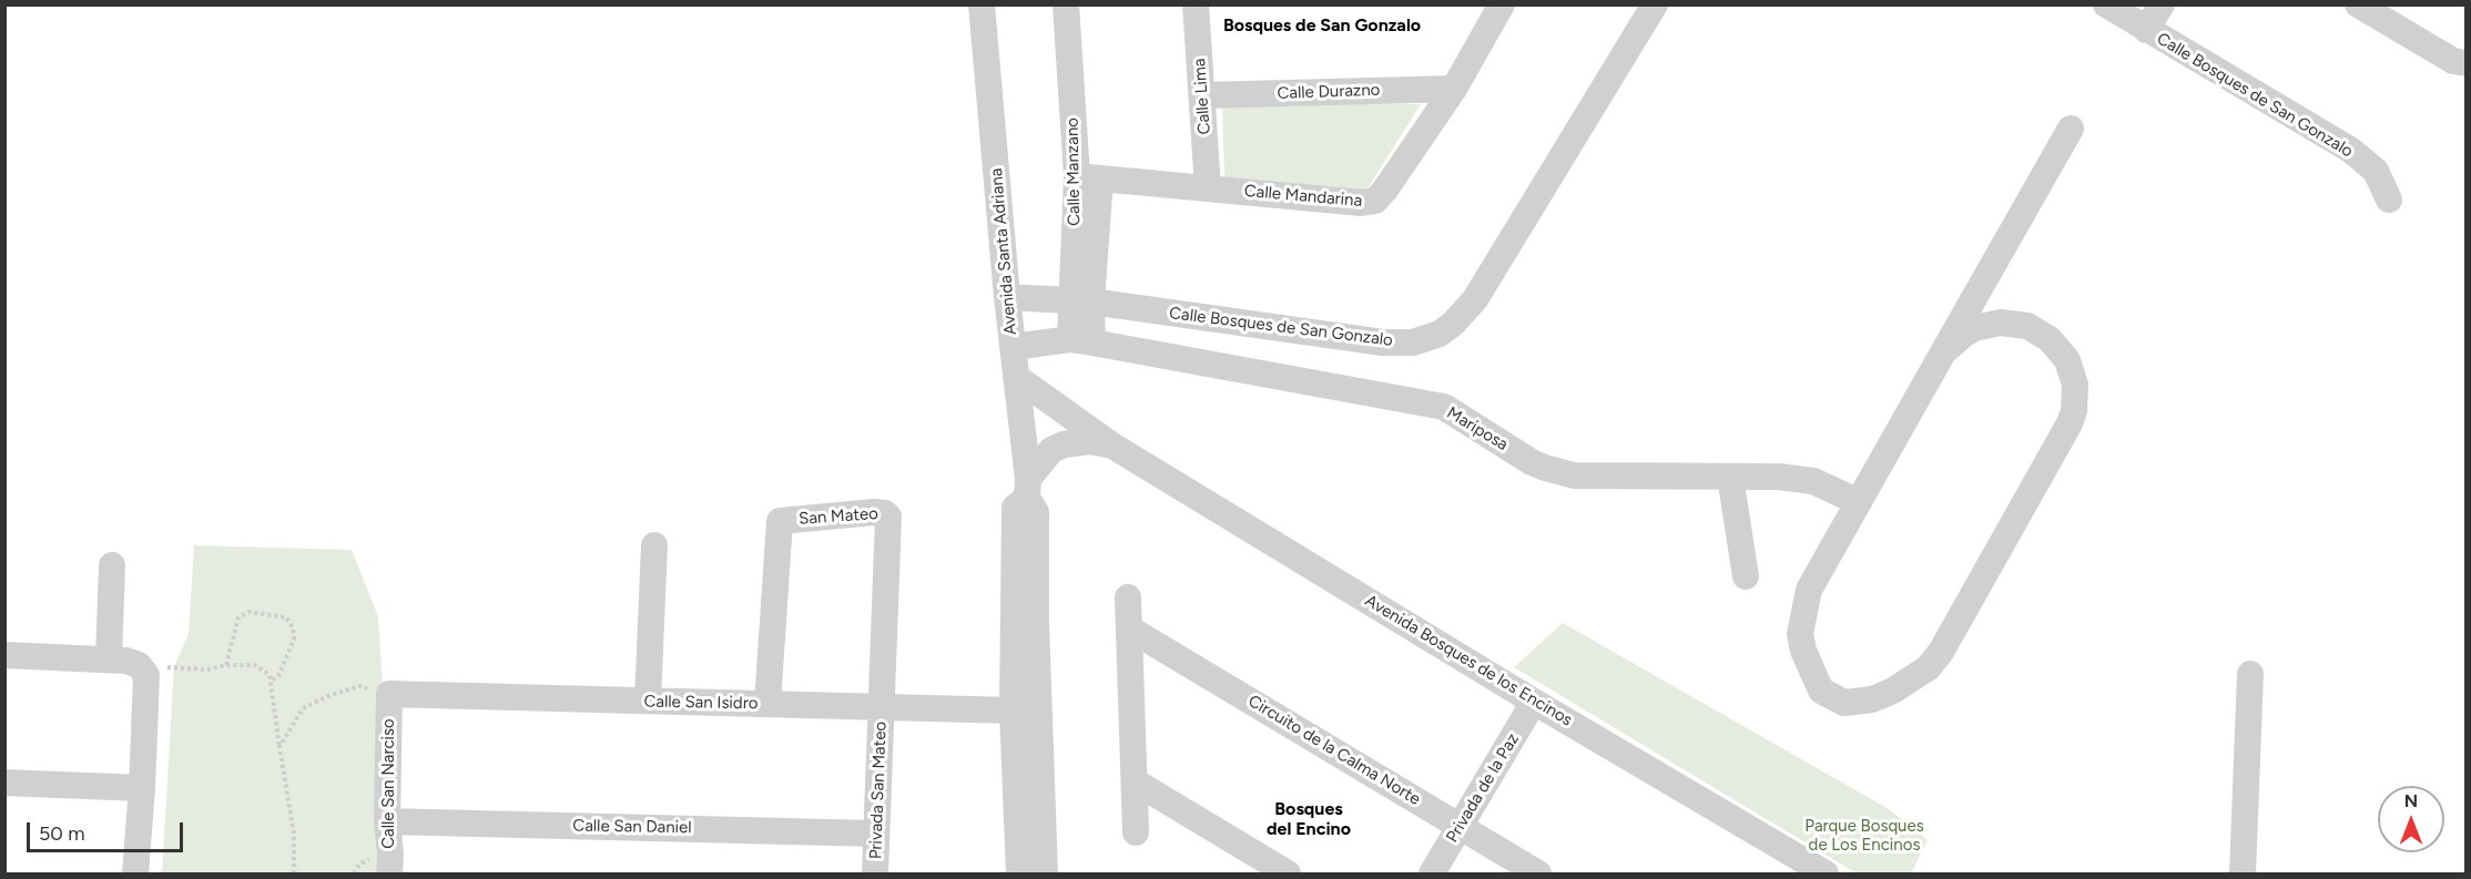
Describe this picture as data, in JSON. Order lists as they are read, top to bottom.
{
  "streets": {
    "street": [
      "Calle Durazno",
      "Calle Bosques de San Gonzalo",
      "Calle Lima",
      "Calle Manzano",
      "Calle Mandarina",
      "Avenida Santa Adriana",
      "Mariposa",
      "San Mateo",
      "Avenida Bosques de los Encinos",
      "Calle San Isidro",
      "Circuito de la Calma Norte",
      "Calle San Narciso",
      "Privada de la Paz",
      "Privada San Mateo",
      "Calle San Daniel"
    ]
  },
  "crossings": [
    ["Calle Durazno", "Calle Lima"],
    ["Calle Durazno", "Calle Mandarina"],
    ["Calle Bosques de San Gonzalo", "Calle Manzano"],
    ["Calle Bosques de San Gonzalo", "Avenida Santa Adriana"],
    ["Calle Lima", "Calle Mandarina"],
    ["Calle Manzano", "Calle Mandarina"],
    ["Calle Manzano", "Mariposa"],
    ["Avenida Santa Adriana", "Mariposa"],
    ["Avenida Santa Adriana", "Avenida Bosques de los Encinos"],
    ["San Mateo", "Calle San Isidro"],
    ["San Mateo", "Privada San Mateo"],
    ["Avenida Bosques de los Encinos", "Privada de la Paz"],
    ["Calle San Isidro", "Calle San Narciso"],
    ["Calle San Isidro", "Privada San Mateo"],
    ["Circuito de la Calma Norte", "Privada de la Paz"],
    ["Calle San Narciso", "Calle San Daniel"],
    ["Privada San Mateo", "Calle San Daniel"]
  ],
  "districts": ["Bosques de San Gonzalo", "Bosques del Encino"],
  "parks": ["Parque Bosques de Los Encinos"],
  "scale_bar": "50 m",
  "north": "top"
}
